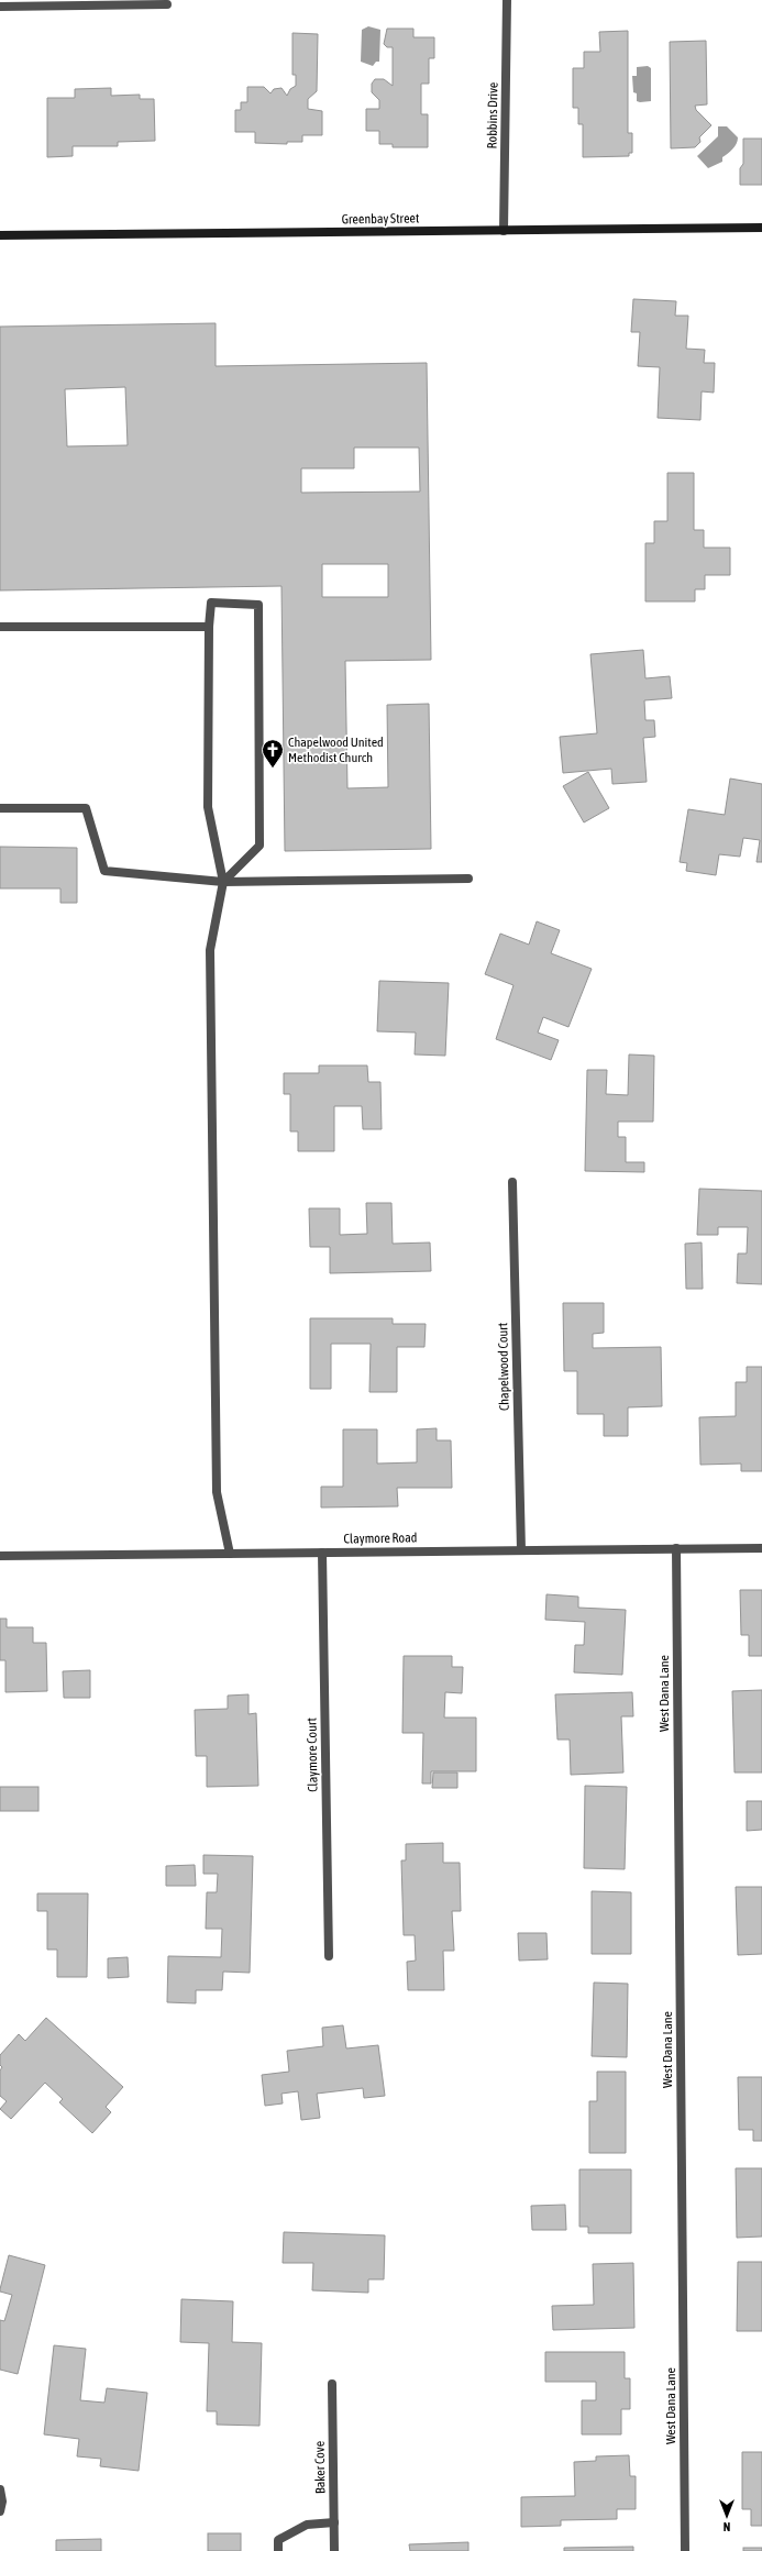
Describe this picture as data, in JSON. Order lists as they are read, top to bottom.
{
  "streets": {
    "street": [
      "Robbins Drive",
      "Greenbay Street",
      "Chapelwood Court",
      "Claymore Road",
      "West Dana Lane",
      "Claymore Court",
      "Baker Cove"
    ]
  },
  "crossings": [
    ["Robbins Drive", "Greenbay Street"],
    ["Chapelwood Court", "Claymore Road"],
    ["Claymore Road", "West Dana Lane"],
    ["Claymore Road", "Claymore Court"]
  ],
  "places": {
    "church": ["Chapelwood United Methodist Church"]
  },
  "north": "bottom"
}
